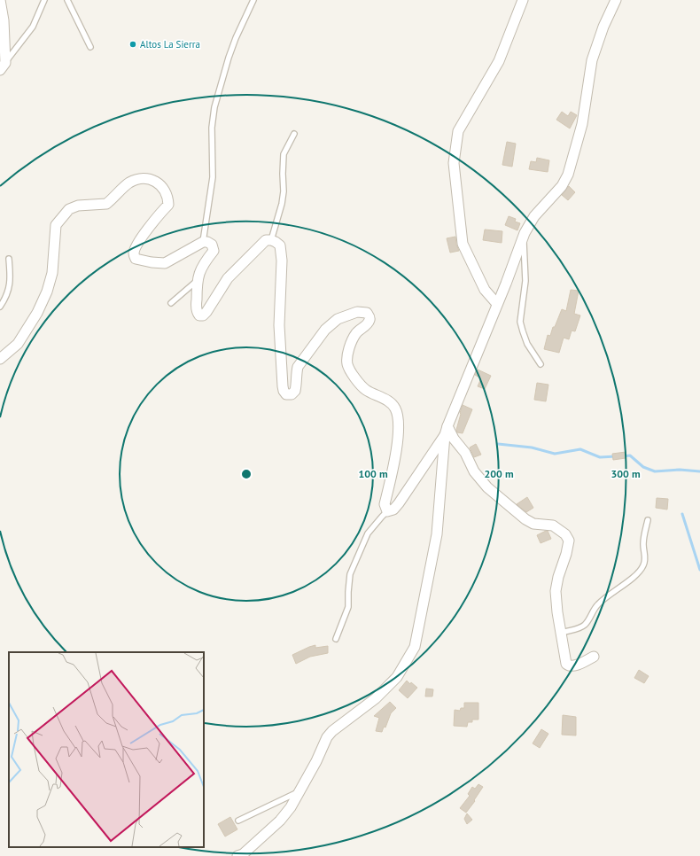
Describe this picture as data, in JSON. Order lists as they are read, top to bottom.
{
  "places": ["Altos La Sierra"],
  "rings": ["100 m", "200 m", "300 m"]
}
